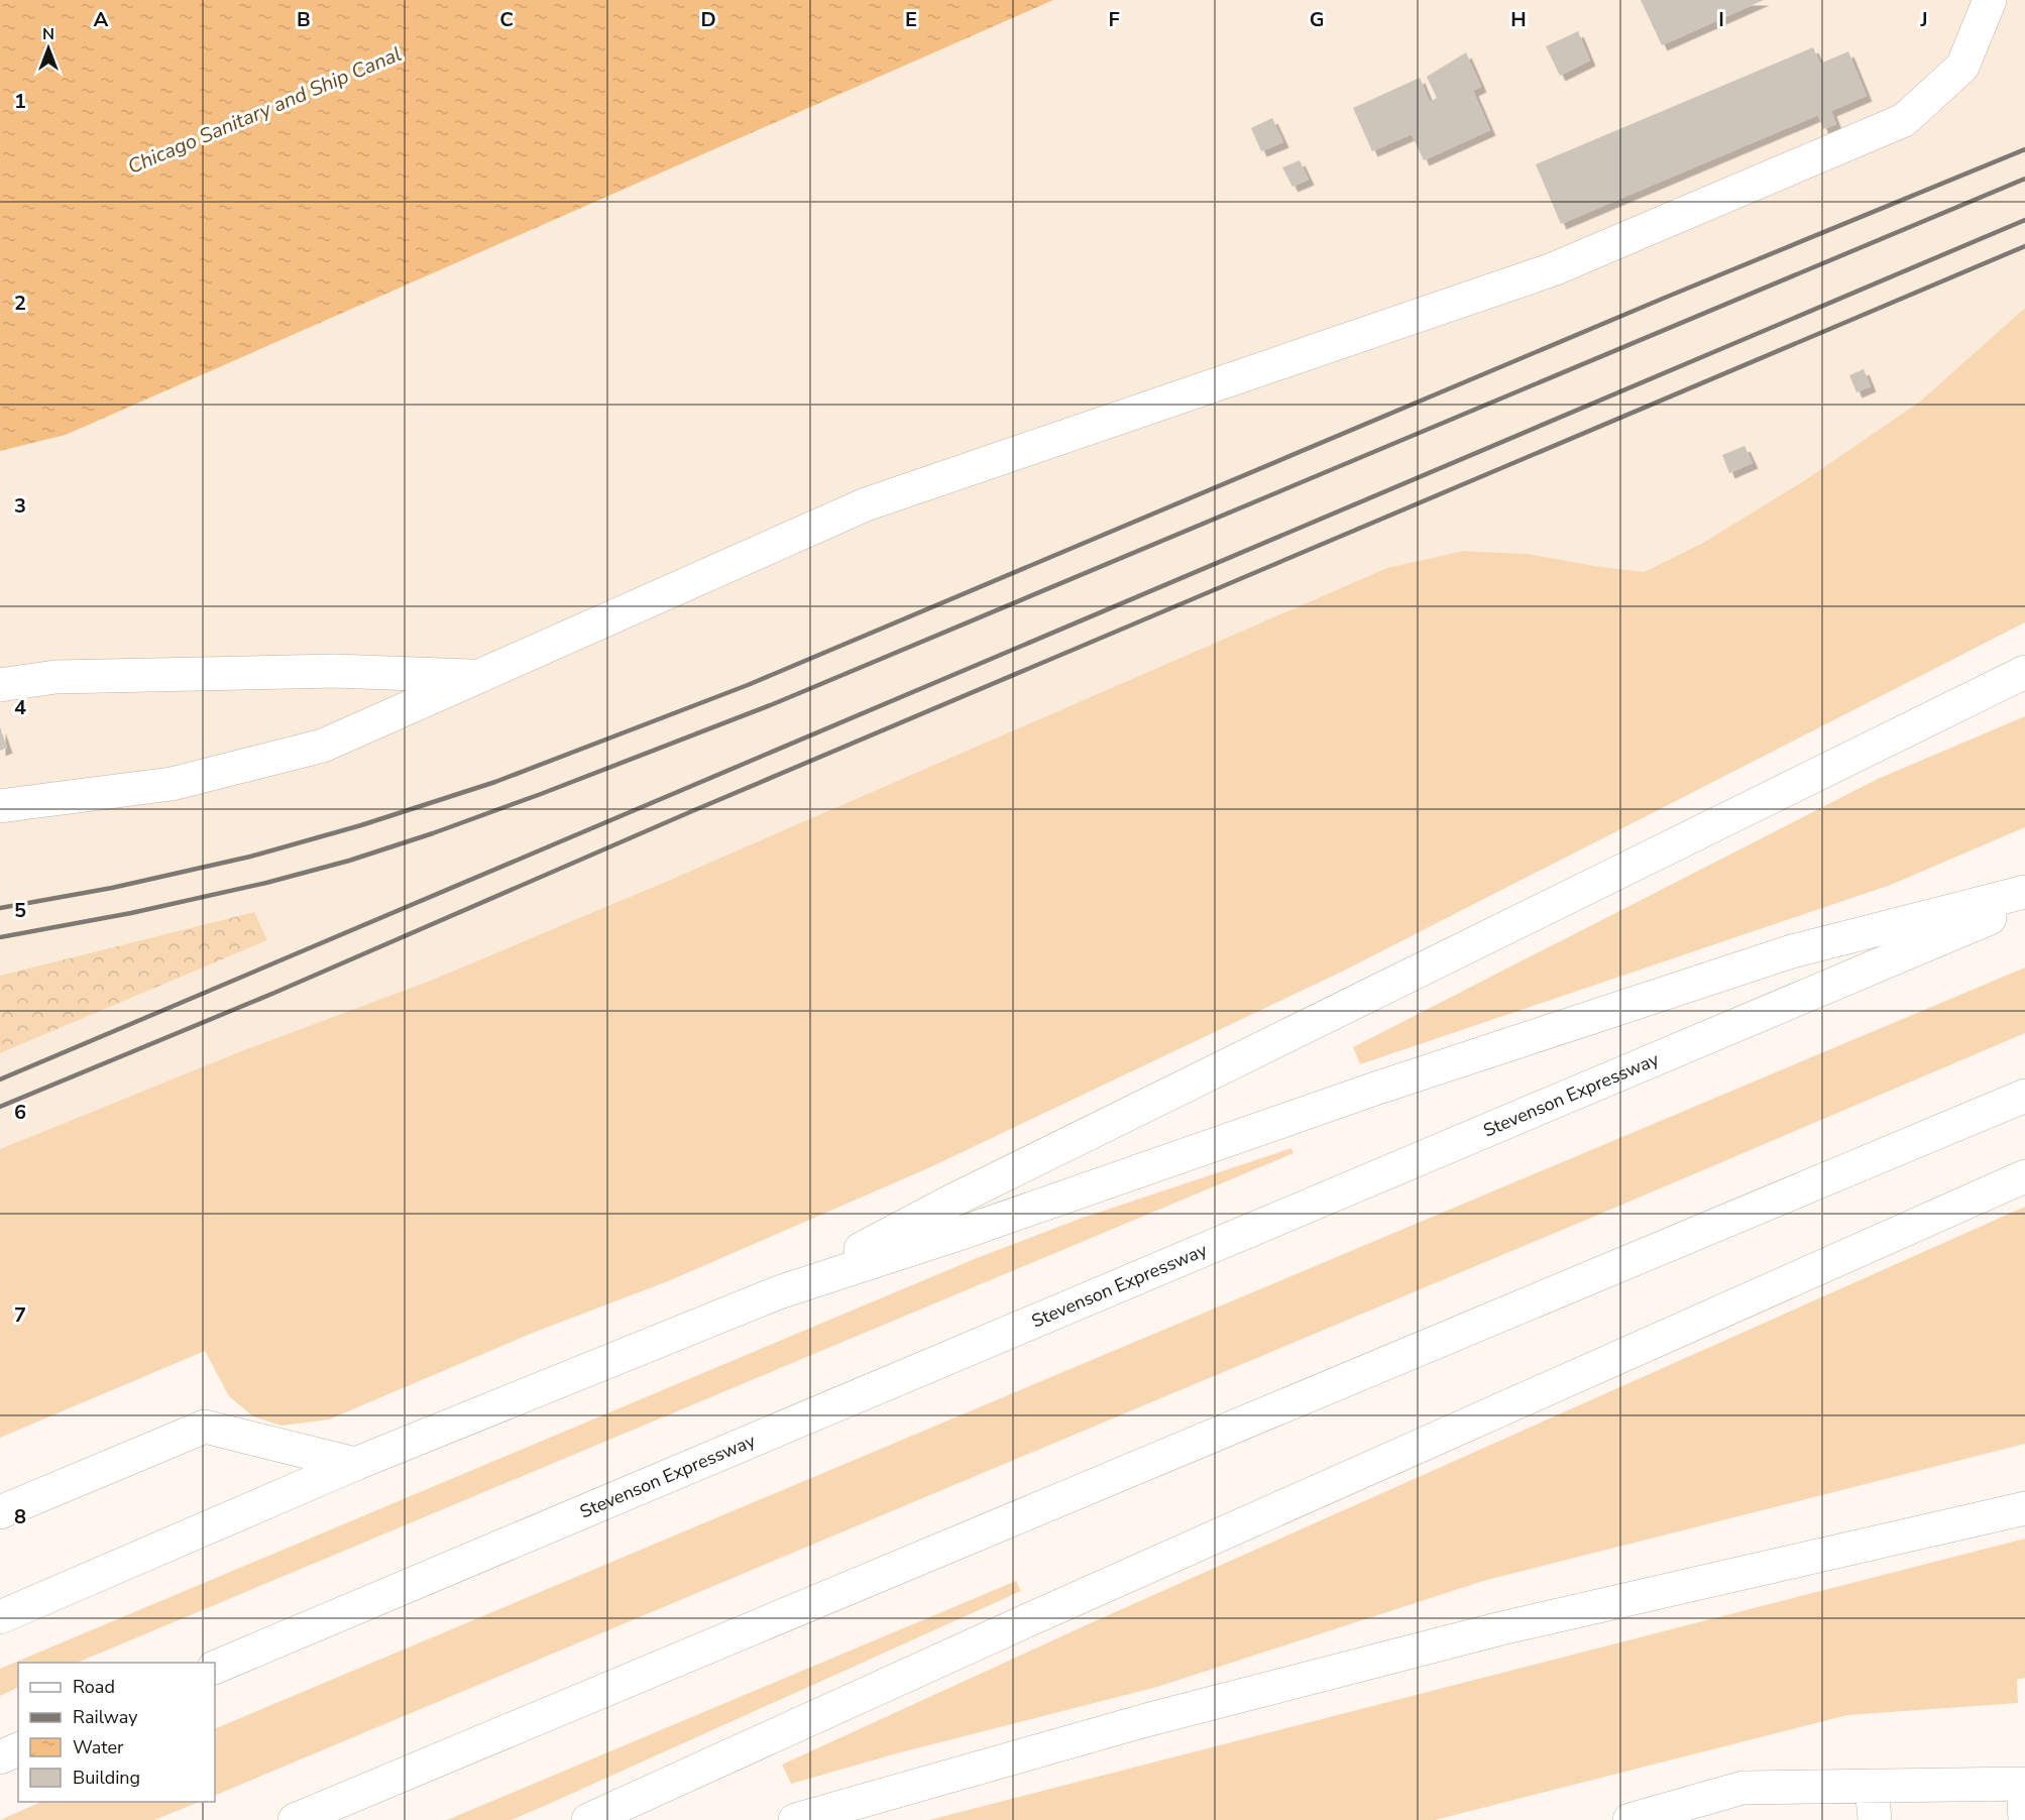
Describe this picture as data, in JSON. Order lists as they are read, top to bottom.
{
  "streets": {
    "main road": ["Stevenson Expressway"]
  },
  "water": ["Chicago Sanitary and Ship Canal"],
  "legend": [
    "Road",
    "Railway",
    "Water",
    "Building"
  ],
  "north": "top",
  "grid": {
    "columns": [
      "A",
      "B",
      "C",
      "D",
      "E",
      "F",
      "G",
      "H",
      "I",
      "J"
    ],
    "rows": [
      "1",
      "2",
      "3",
      "4",
      "5",
      "6",
      "7",
      "8"
    ]
  }
}
